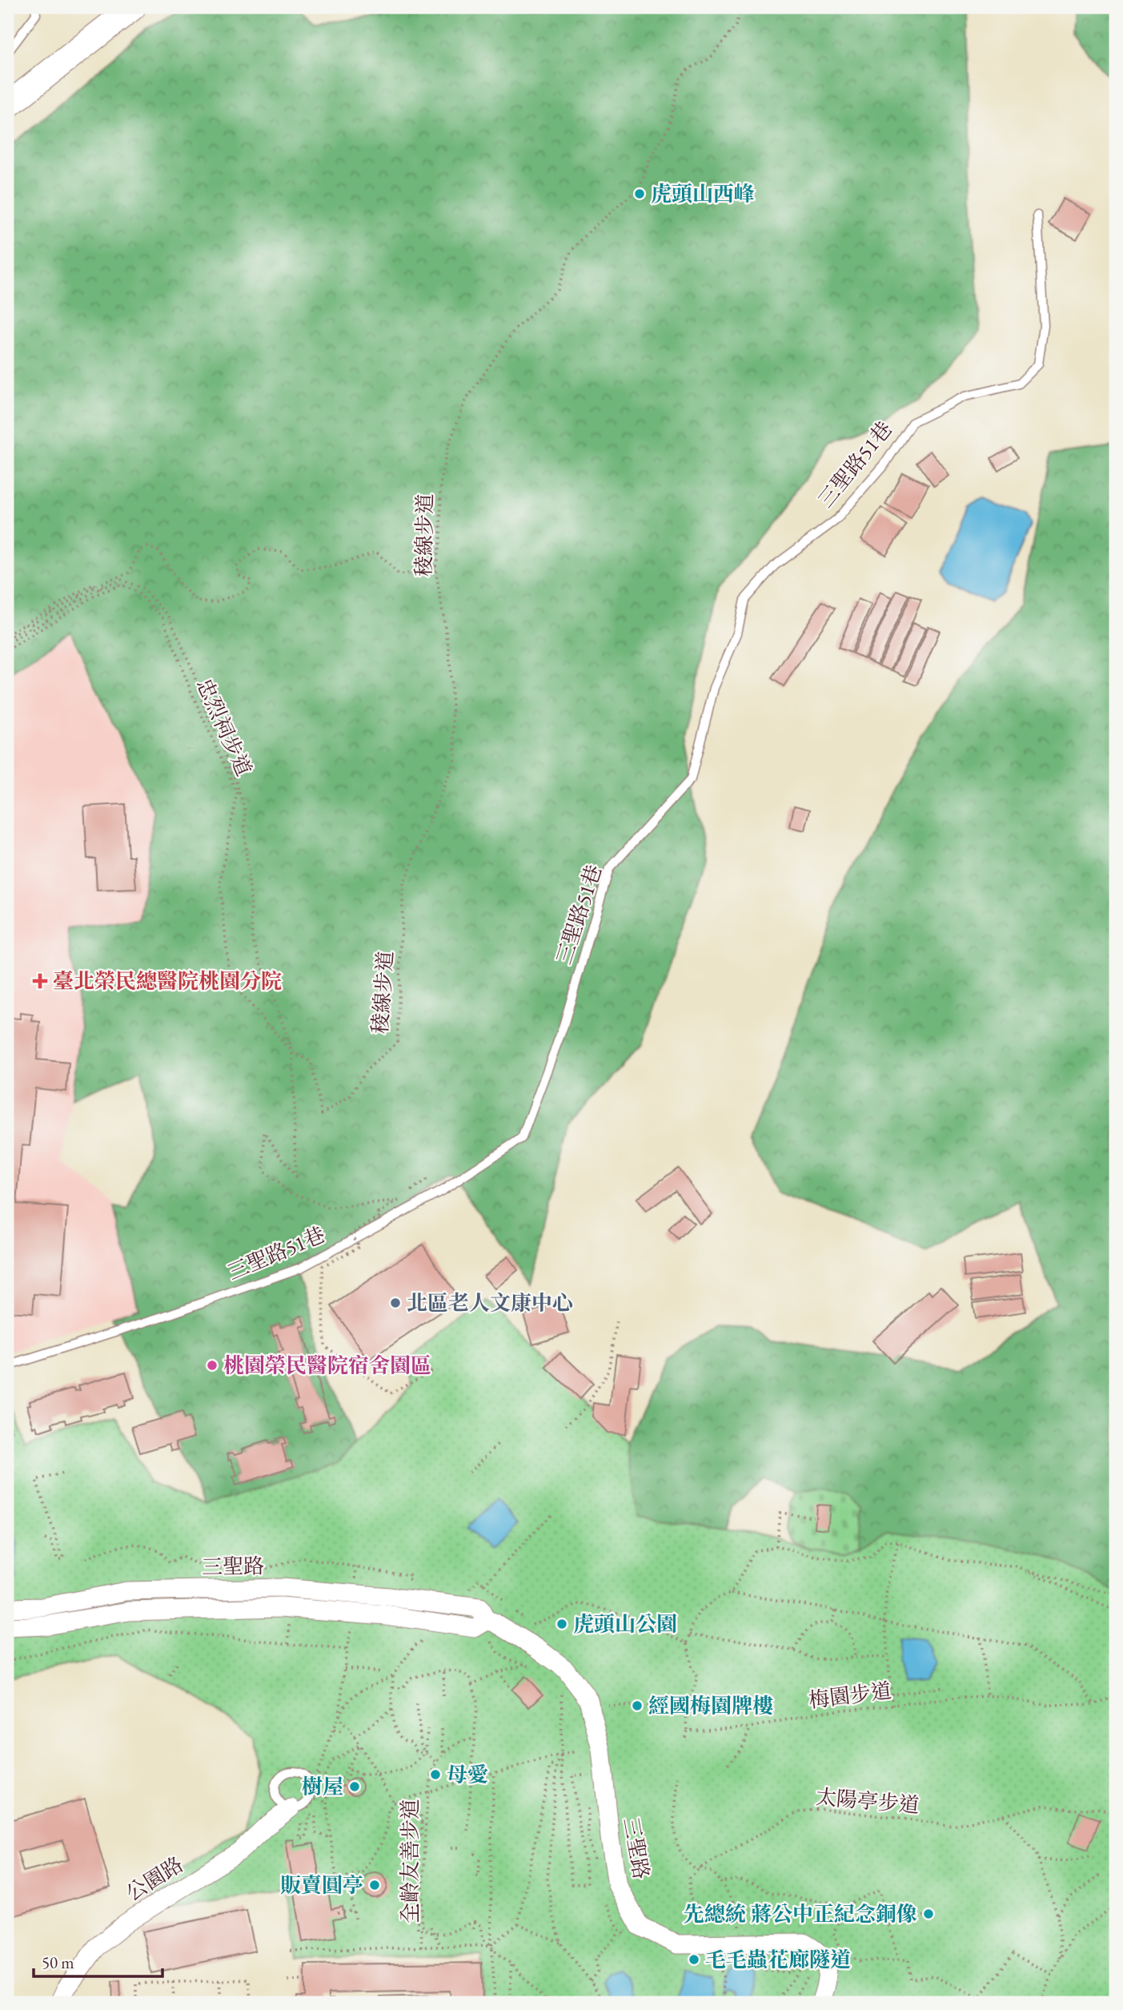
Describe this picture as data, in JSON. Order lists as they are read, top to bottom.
{
  "streets": {
    "street": ["三聖路", "公園路"],
    "lane": ["三聖路51巷"],
    "path": [
      "稜線步道",
      "忠烈祠步道",
      "梅園步道",
      "太陽亭步道",
      "全齡友善步道"
    ]
  },
  "crossings": [
    ["稜線步道", "忠烈祠步道"]
  ],
  "places": {
    "other": [
      "虎頭山西峰",
      "北區老人文康中心",
      "桃園榮民醫院宿舍園區",
      "虎頭山公園",
      "經國梅園牌樓",
      "母愛",
      "樹屋",
      "販賣圓亭",
      "先總統 蔣公中正紀念銅像",
      "毛毛蟲花廊隧道"
    ],
    "health": ["臺北榮民總醫院桃園分院"]
  },
  "scale_bar": "50 m"
}
